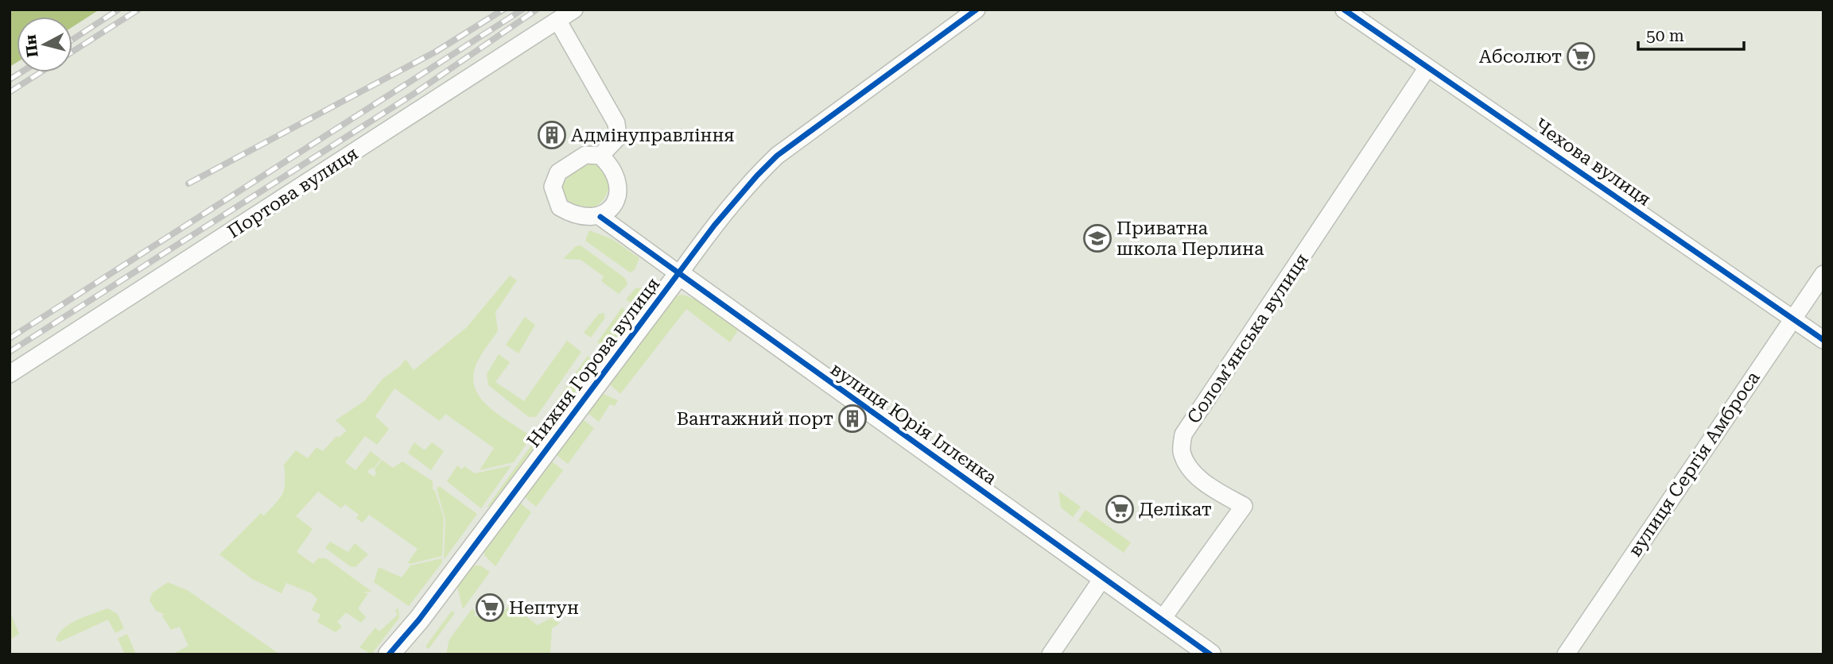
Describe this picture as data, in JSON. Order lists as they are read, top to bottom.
{
  "streets": {
    "street": [
      "Чехова вулиця",
      "Портова вулиця",
      "Соломʼянська вулиця",
      "Нижня Горова вулиця",
      "вулиця Юрія Іллєнка",
      "вулиця Сергія Амброса"
    ]
  },
  "crossings": [
    ["Чехова вулиця", "Соломʼянська вулиця"],
    ["Чехова вулиця", "вулиця Сергія Амброса"],
    ["Соломʼянська вулиця", "вулиця Юрія Іллєнка"],
    ["Нижня Горова вулиця", "вулиця Юрія Іллєнка"]
  ],
  "places": {
    "supermarket": ["Абсолют", "Делікат", "Нептун"],
    "building": ["Адмінуправління", "Вантажний порт"],
    "school or university": ["Приватна школа Перлина"]
  },
  "scale_bar": "50 m",
  "north": "left"
}
